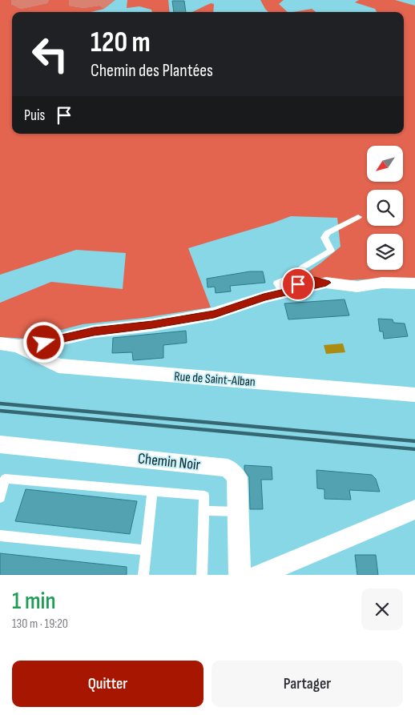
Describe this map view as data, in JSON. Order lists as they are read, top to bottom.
{
  "streets": {
    "street": ["Rue de Saint-Alban", "Chemin Noir"]
  },
  "north": "bottom left",
  "page": {
    "turn": ["120 m", "Chemin des Plantées"],
    "then": "Puis",
    "heading": ["1 min", "130 m · 19:20"],
    "buttons": ["Quitter", "Partager"]
  }
}
